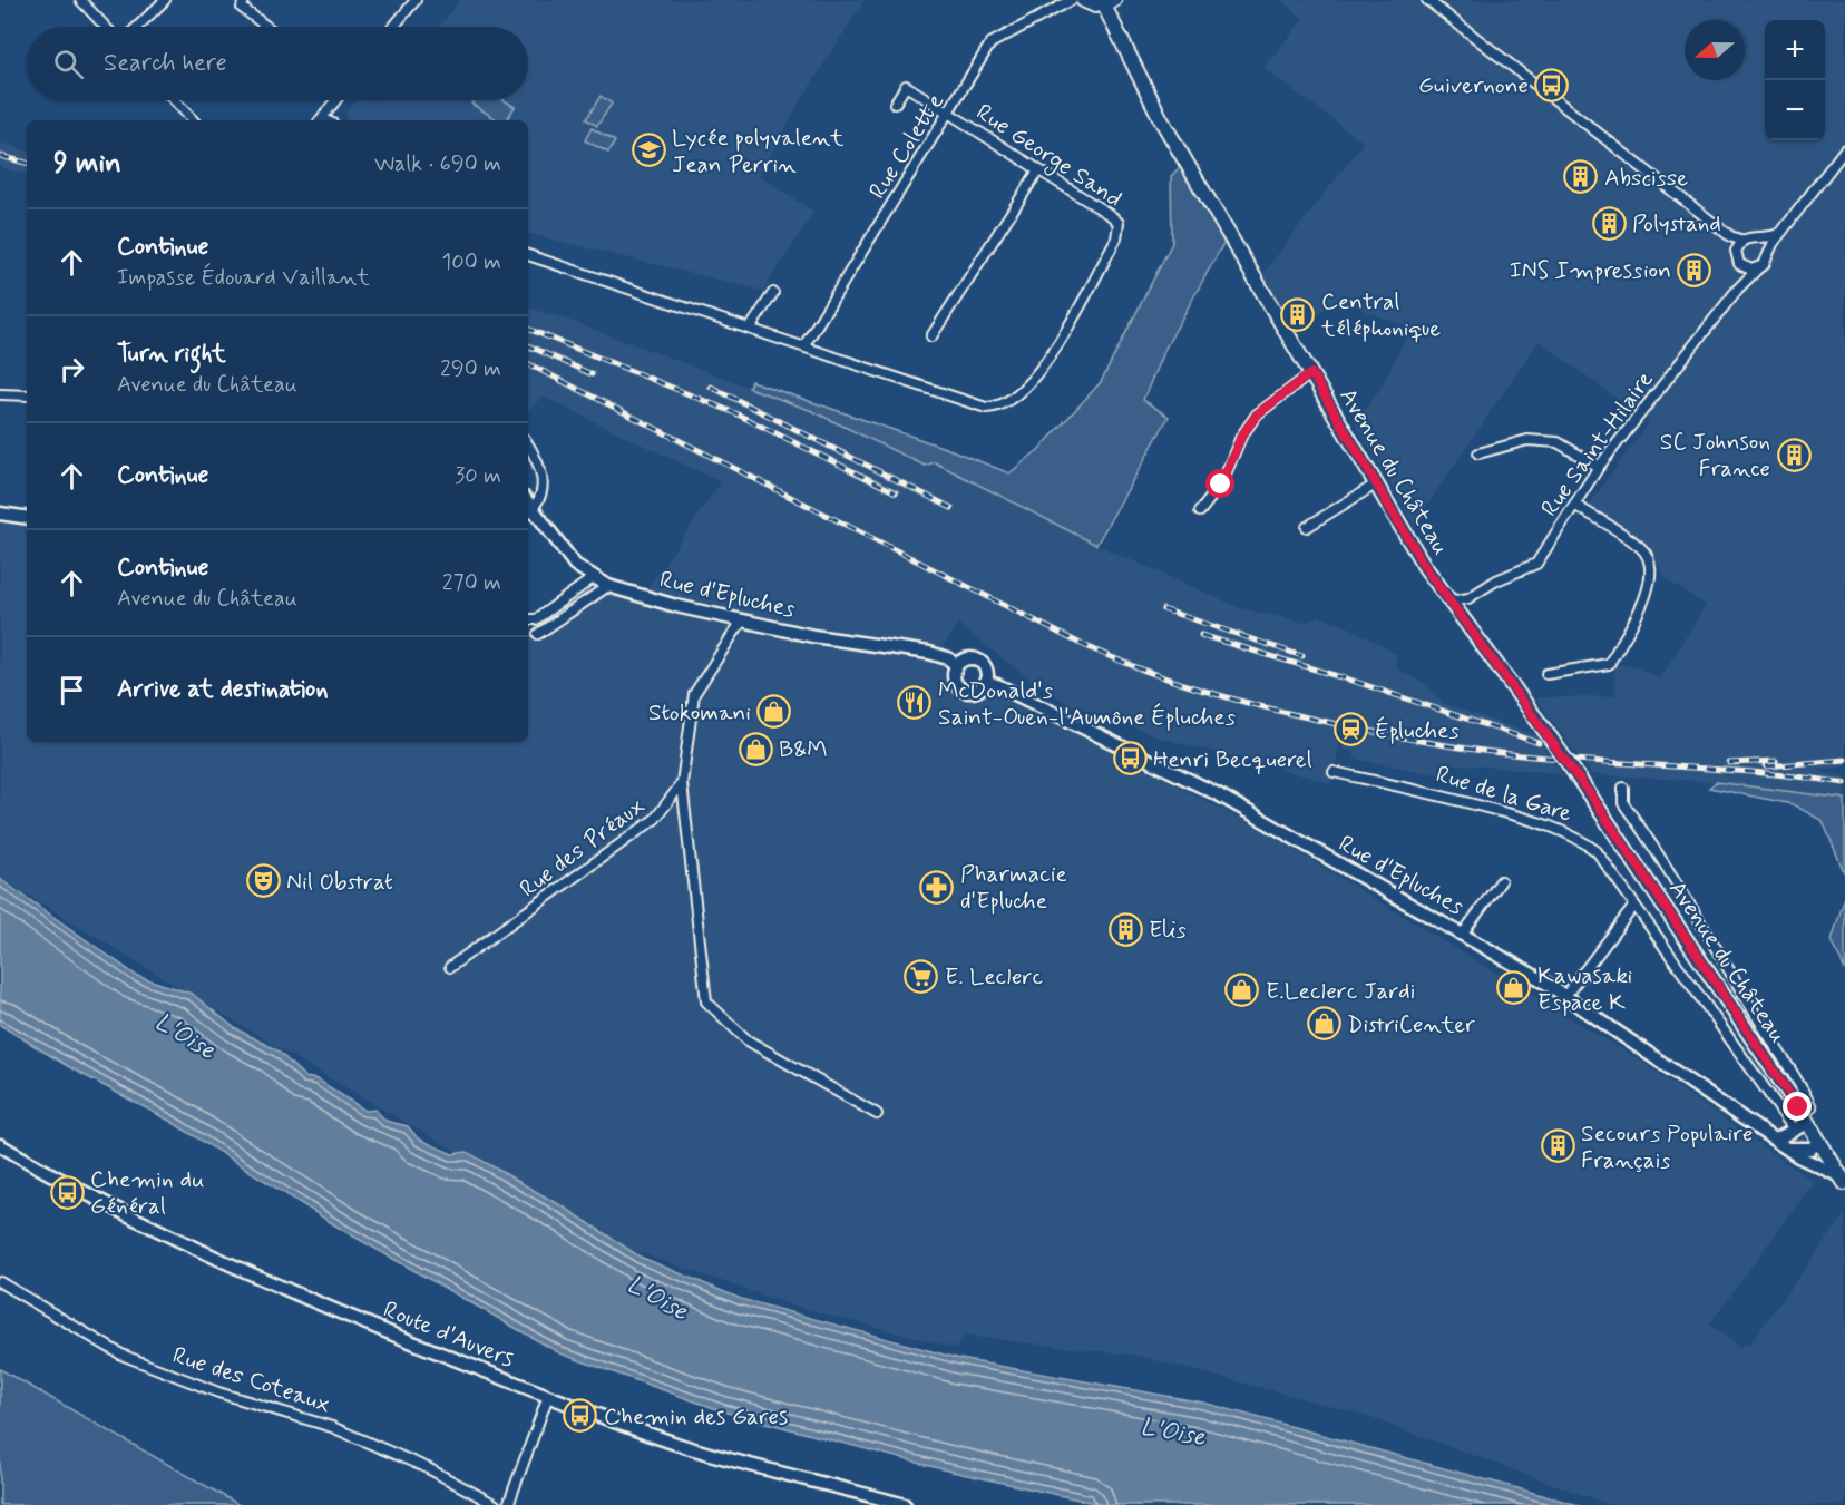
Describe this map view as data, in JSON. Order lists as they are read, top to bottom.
{
  "streets": {
    "main road": ["Avenue du Château"],
    "street": [
      "Rue Colette",
      "Rue George Sand",
      "Rue Saint-Hilaire",
      "Rue d'Epluches",
      "Rue de la Gare",
      "Rue des Préaux",
      "Route d'Auvers",
      "Rue des Coteaux"
    ]
  },
  "crossings": [
    ["Rue Colette", "Rue George Sand"],
    ["Avenue du Château", "Rue d'Epluches"],
    ["Avenue du Château", "Rue de la Gare"],
    ["Rue d'Epluches", "Rue des Préaux"]
  ],
  "water": ["L'Oise"],
  "places": {
    "bus stop": [
      "Guivernone",
      "Henri Becquerel",
      "Chemin du Général",
      "Chemin des Gares"
    ],
    "school or university": ["Lycée polyvalent Jean Perrin"],
    "building": [
      "Abscisse",
      "Polystand",
      "INS Impression",
      "Central téléphonique",
      "SC Johnson France",
      "Elis",
      "Secours Populaire Français"
    ],
    "restaurant": ["McDonald's Saint-Ouen-l'Aumône Épluches"],
    "shop": [
      "Stokomani",
      "B&M",
      "Kawasaki Espace K",
      "E.Leclerc Jardi",
      "DistriCenter"
    ],
    "station": ["Épluches"],
    "theatre": ["Nil Obstrat"],
    "pharmacy": ["Pharmacie d'Epluche"],
    "supermarket": ["E. Leclerc"]
  },
  "north": "left",
  "page": {
    "map_buttons": ["+", "−"],
    "search": "Search here",
    "heading": ["9 min", "Walk · 690 m"],
    "list": [
      ["Continue", "Impasse Édouard Vaillant", "100 m"],
      ["Turn right", "Avenue du Château", "290 m"],
      ["Continue", "30 m"],
      ["Continue", "Avenue du Château", "270 m"],
      "Arrive at destination"
    ]
  }
}
